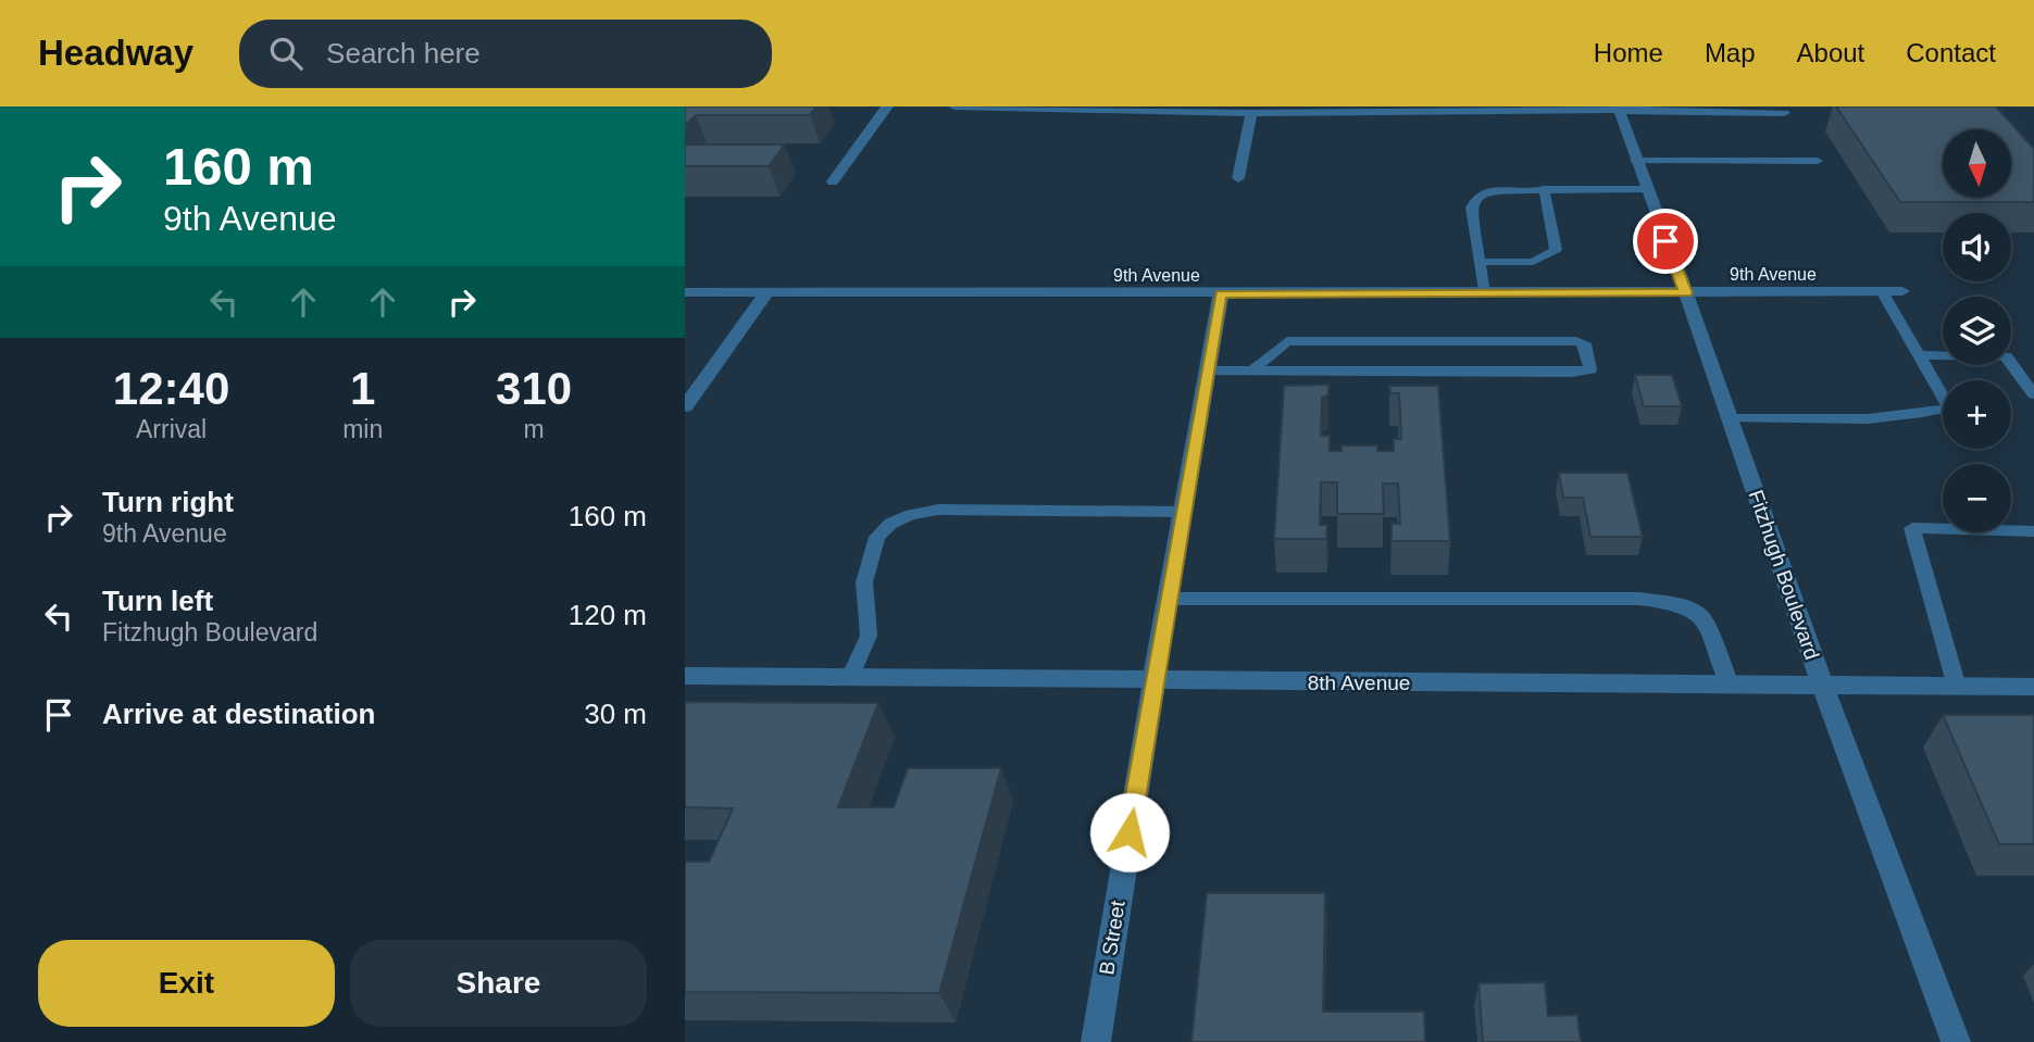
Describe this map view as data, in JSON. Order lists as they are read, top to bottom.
{
  "streets": {
    "street": [
      "9th Avenue",
      "Fitzhugh Boulevard",
      "8th Avenue",
      "B Street"
    ]
  },
  "crossings": [
    ["9th Avenue", "Fitzhugh Boulevard"],
    ["9th Avenue", "B Street"],
    ["Fitzhugh Boulevard", "8th Avenue"],
    ["8th Avenue", "B Street"]
  ],
  "north": "bottom",
  "page": {
    "header": "Headway",
    "search": "Search here",
    "nav": [
      "Home",
      "Map",
      "About",
      "Contact"
    ],
    "turn": ["160 m", "9th Avenue"],
    "map_buttons": ["+", "−"],
    "eta": [
      "12:40",
      "Arrival",
      "1",
      "min",
      "310",
      "m"
    ],
    "list": [
      {
        "name": "Turn right",
        "note": "9th Avenue",
        "value": "160 m"
      },
      {
        "name": "Turn left",
        "note": "Fitzhugh Boulevard",
        "value": "120 m"
      },
      {
        "name": "Arrive at destination",
        "value": "30 m"
      }
    ],
    "buttons": ["Exit", "Share"]
  }
}
